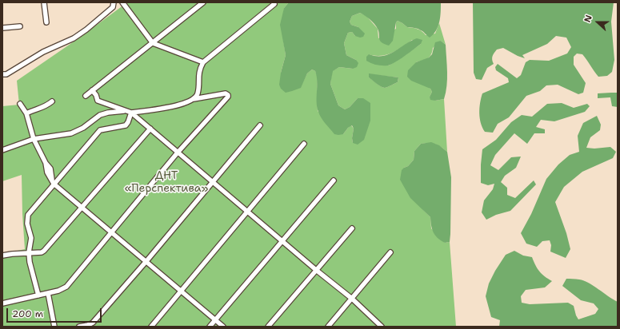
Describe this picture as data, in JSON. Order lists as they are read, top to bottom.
{
  "parks": ["ДНТ «Перспектива»"],
  "scale_bar": "200 m",
  "north": "left"
}
